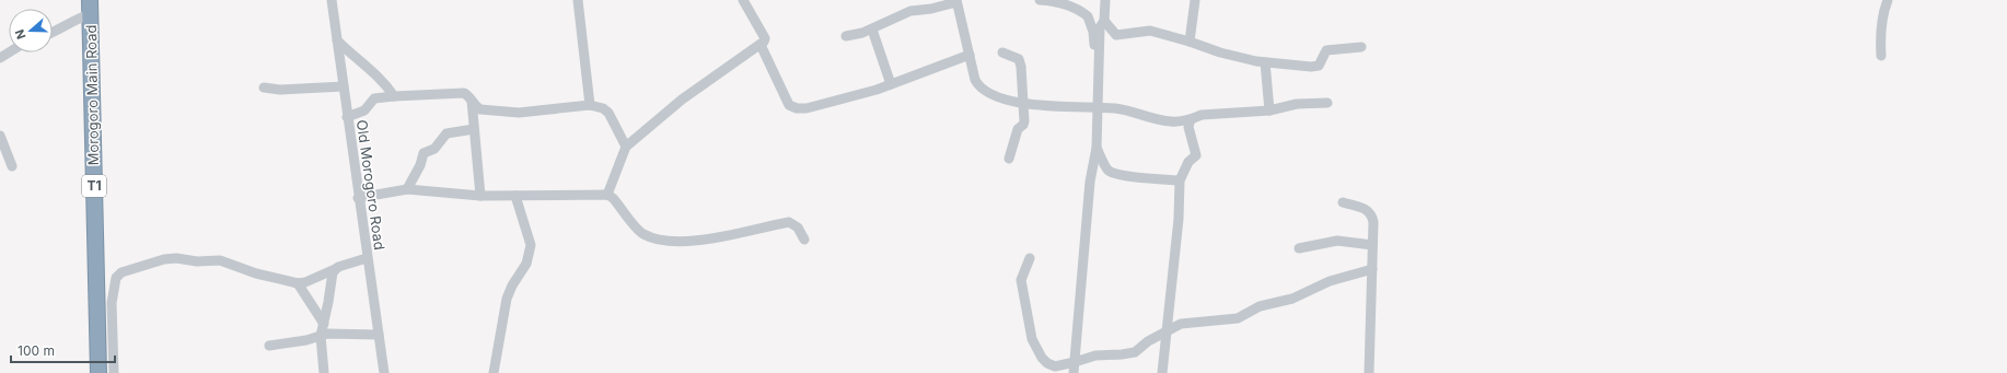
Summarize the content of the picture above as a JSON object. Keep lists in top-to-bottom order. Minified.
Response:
{"streets":{"highway":["Morogoro Main Road","T1"],"street":["Old Morogoro Road"]},"scale_bar":"100 m","north":"left"}
